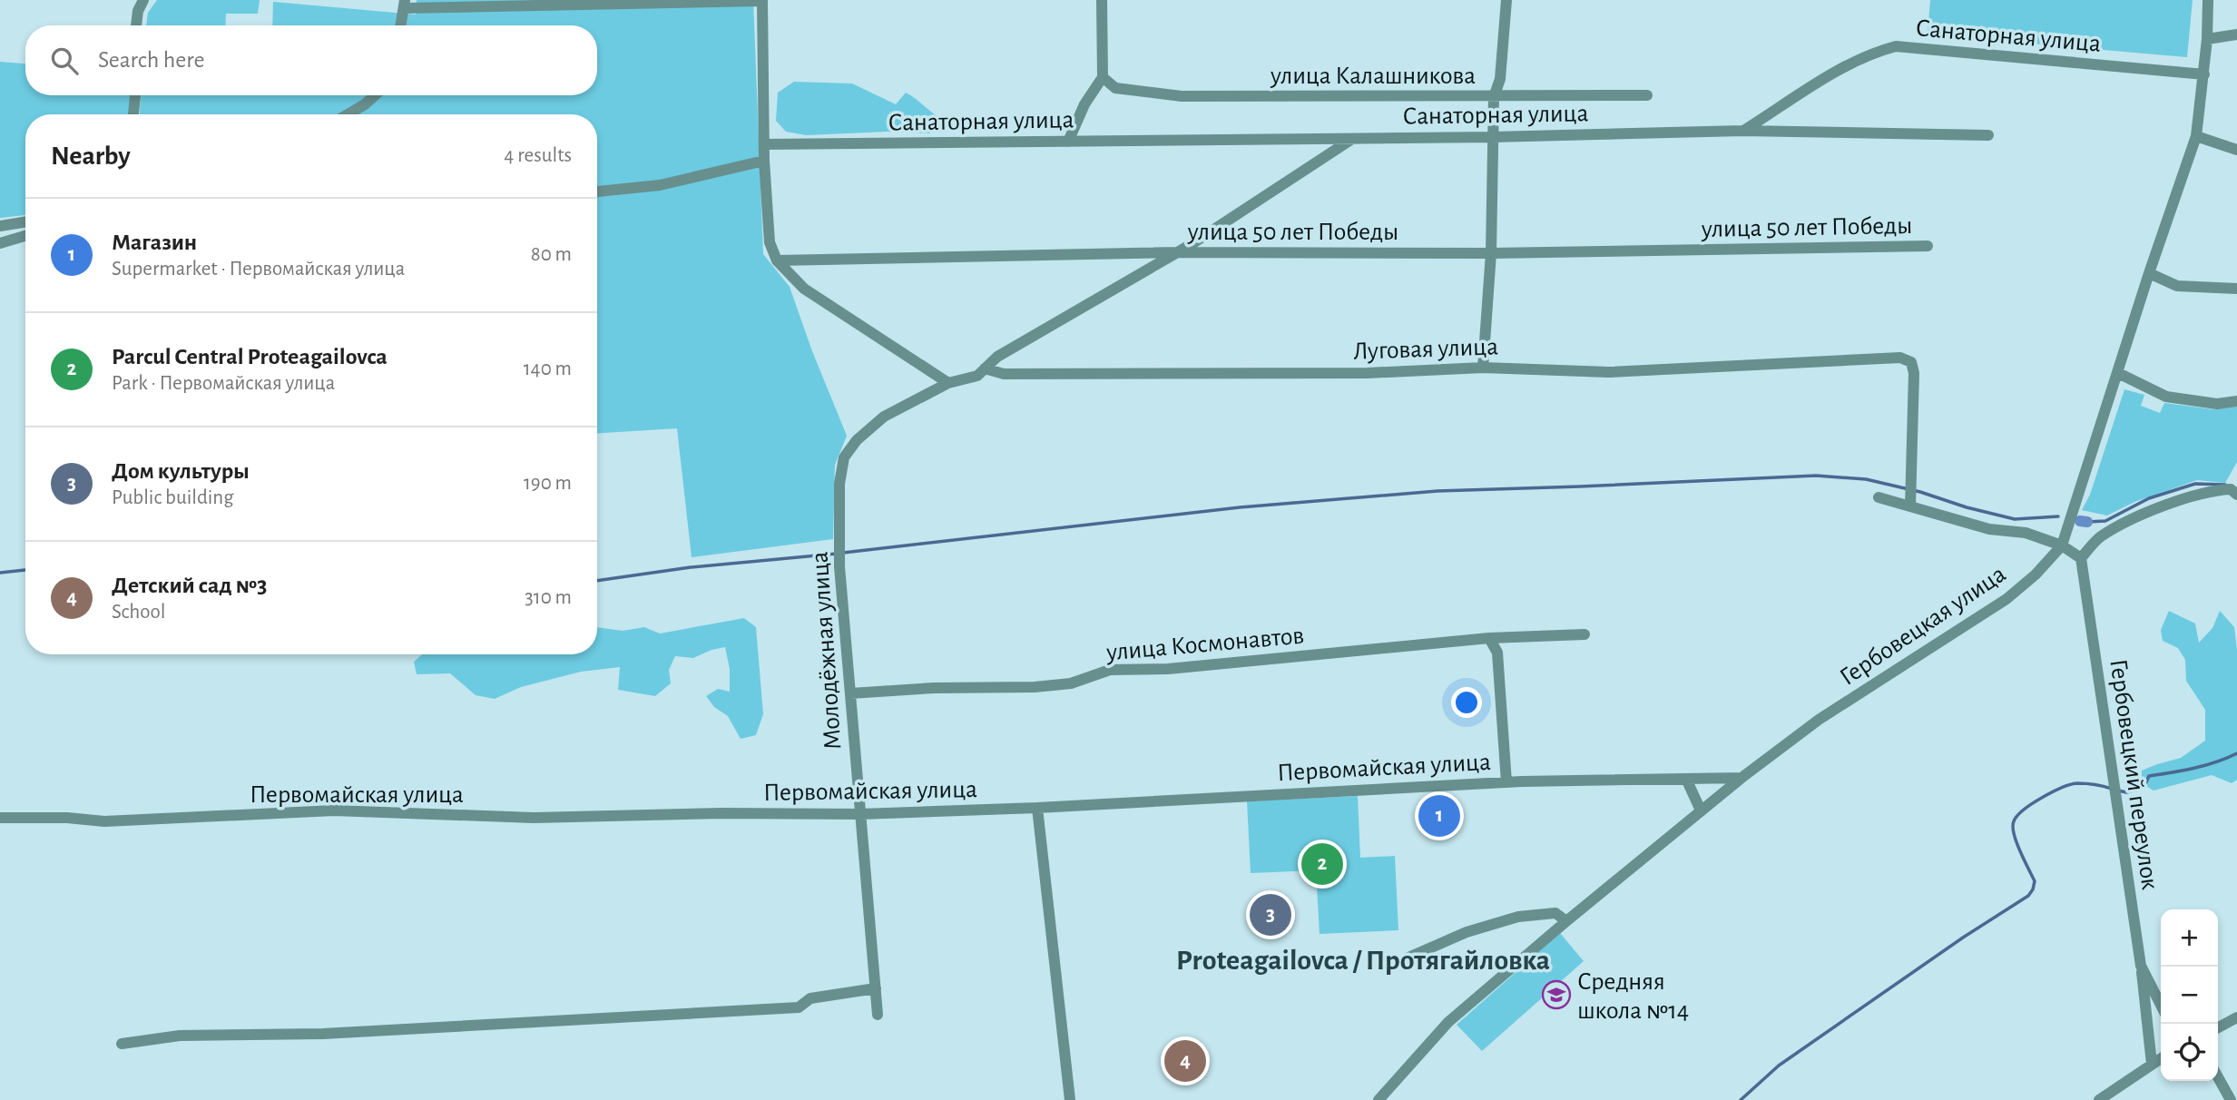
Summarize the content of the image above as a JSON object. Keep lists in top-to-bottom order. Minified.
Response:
{"streets":{"street":["Санаторная улица","улица Калашникова","улица 50 лет Победы","Луговая улица","Гербовецкая улица","улица Космонавтов","Молодёжная улица","Первомайская улица","Гербовецкий переулок"]},"crossings":[["Санаторная улица","Гербовецкая улица"],["Санаторная улица","Молодёжная улица"],["улица 50 лет Победы","Молодёжная улица"],["Луговая улица","Молодёжная улица"],["Гербовецкая улица","Первомайская улица"],["улица Космонавтов","Молодёжная улица"],["Молодёжная улица","Первомайская улица"]],"districts":["Proteagailovca / Протягайловка"],"places":{"school or university":["Средняя школа №14"]},"page":{"search":"Search here","heading":["Nearby","4 results"],"list":[{"mark":"1","name":"Магазин","note":"Supermarket · Первомайская улица","value":"80 m"},{"mark":"2","name":"Parcul Central Proteagailovca","note":"Park · Первомайская улица","value":"140 m"},{"mark":"3","name":"Дом культуры","note":"Public building","value":"190 m"},{"mark":"4","name":"Детский сад №3","note":"School","value":"310 m"}],"pins":["1","2","3","4"],"map_buttons":["+","−"]}}
